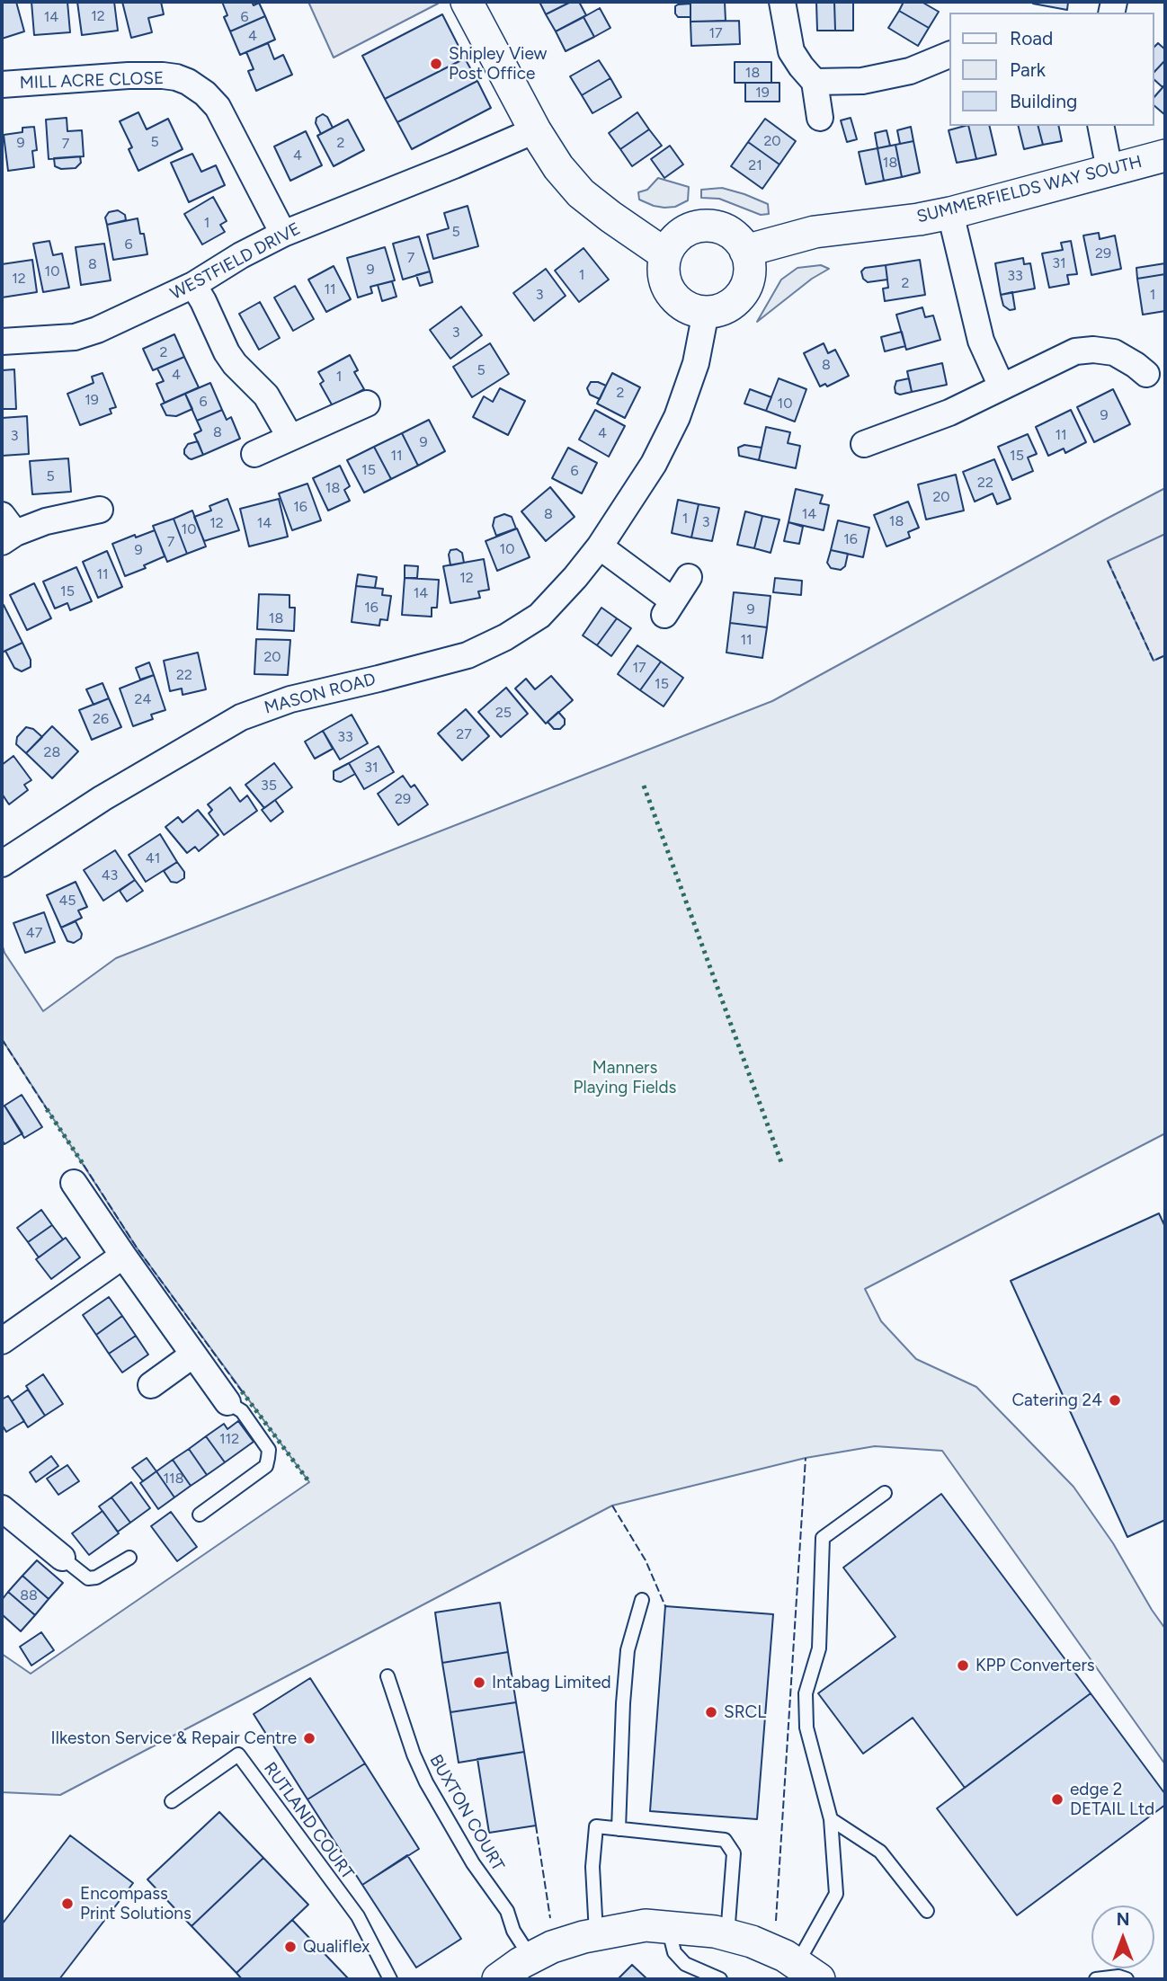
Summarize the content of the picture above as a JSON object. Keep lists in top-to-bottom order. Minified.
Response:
{"streets":{"street":["MILL ACRE CLOSE","SUMMERFIELDS WAY SOUTH","WESTFIELD DRIVE","MASON ROAD"],"lane":["BUXTON COURT","RUTLAND COURT"]},"crossings":[["MILL ACRE CLOSE","WESTFIELD DRIVE"],["SUMMERFIELDS WAY SOUTH","MASON ROAD"]],"parks":["Manners Playing Fields"],"places":["Shipley View Post Office","Catering 24","KPP Converters","Intabag Limited","SRCL","Ilkeston Service & Repair Centre","edge 2 DETAIL Ltd","Encompass Print Solutions","Qualiflex"],"house_numbers":["12","14","6","17","4","18","19","20","5","9","2","7","4","18","21","1","5","6","29","7","31","8","9","10","1","33","12","2","11","3","1","3","2","8","5","4","1","2","19","6","10","9","8","4","11","3","9","11","15","15","6","5","22","18","20","16","8","14","1","18","3","12","14","10","16","7","10","9","11","12","15","14","16","9","18","11","20","17","22","15","24","25","26","27","33","28","31","35","29","41","43","45","47","112","118","88"],"legend":["Road","Park","Building"],"north":"top"}
